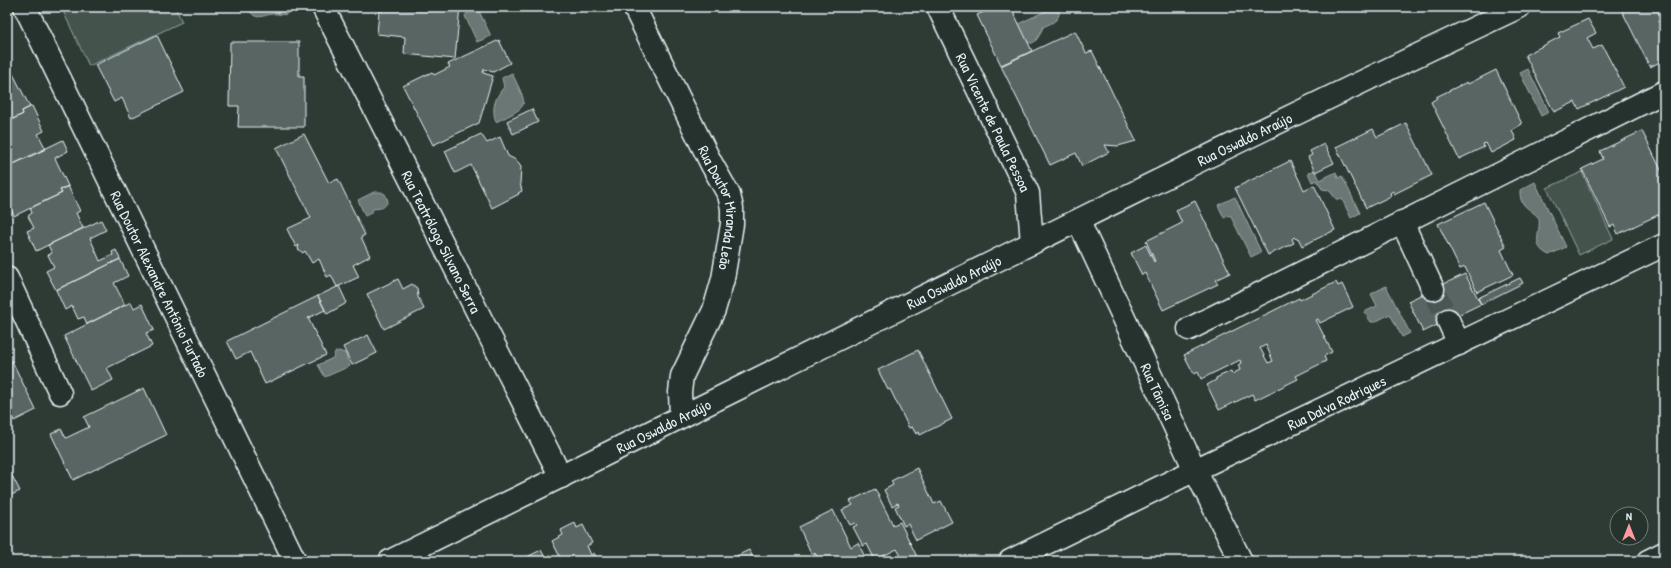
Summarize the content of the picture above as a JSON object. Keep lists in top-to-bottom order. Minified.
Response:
{"streets":{"street":["Rua Vicente de Paula Pessoa","Rua Oswaldo Araújo","Rua Doutor Miranda Leão","Rua Teatrólogo Silvano Serra","Rua Doutor Alexandre Antônio Furtado","Rua Tâmisa","Rua Dalva Rodrigues"]},"crossings":[["Rua Vicente de Paula Pessoa","Rua Oswaldo Araújo"],["Rua Oswaldo Araújo","Rua Doutor Miranda Leão"],["Rua Oswaldo Araújo","Rua Teatrólogo Silvano Serra"],["Rua Oswaldo Araújo","Rua Tâmisa"],["Rua Tâmisa","Rua Dalva Rodrigues"]],"north":"top"}
